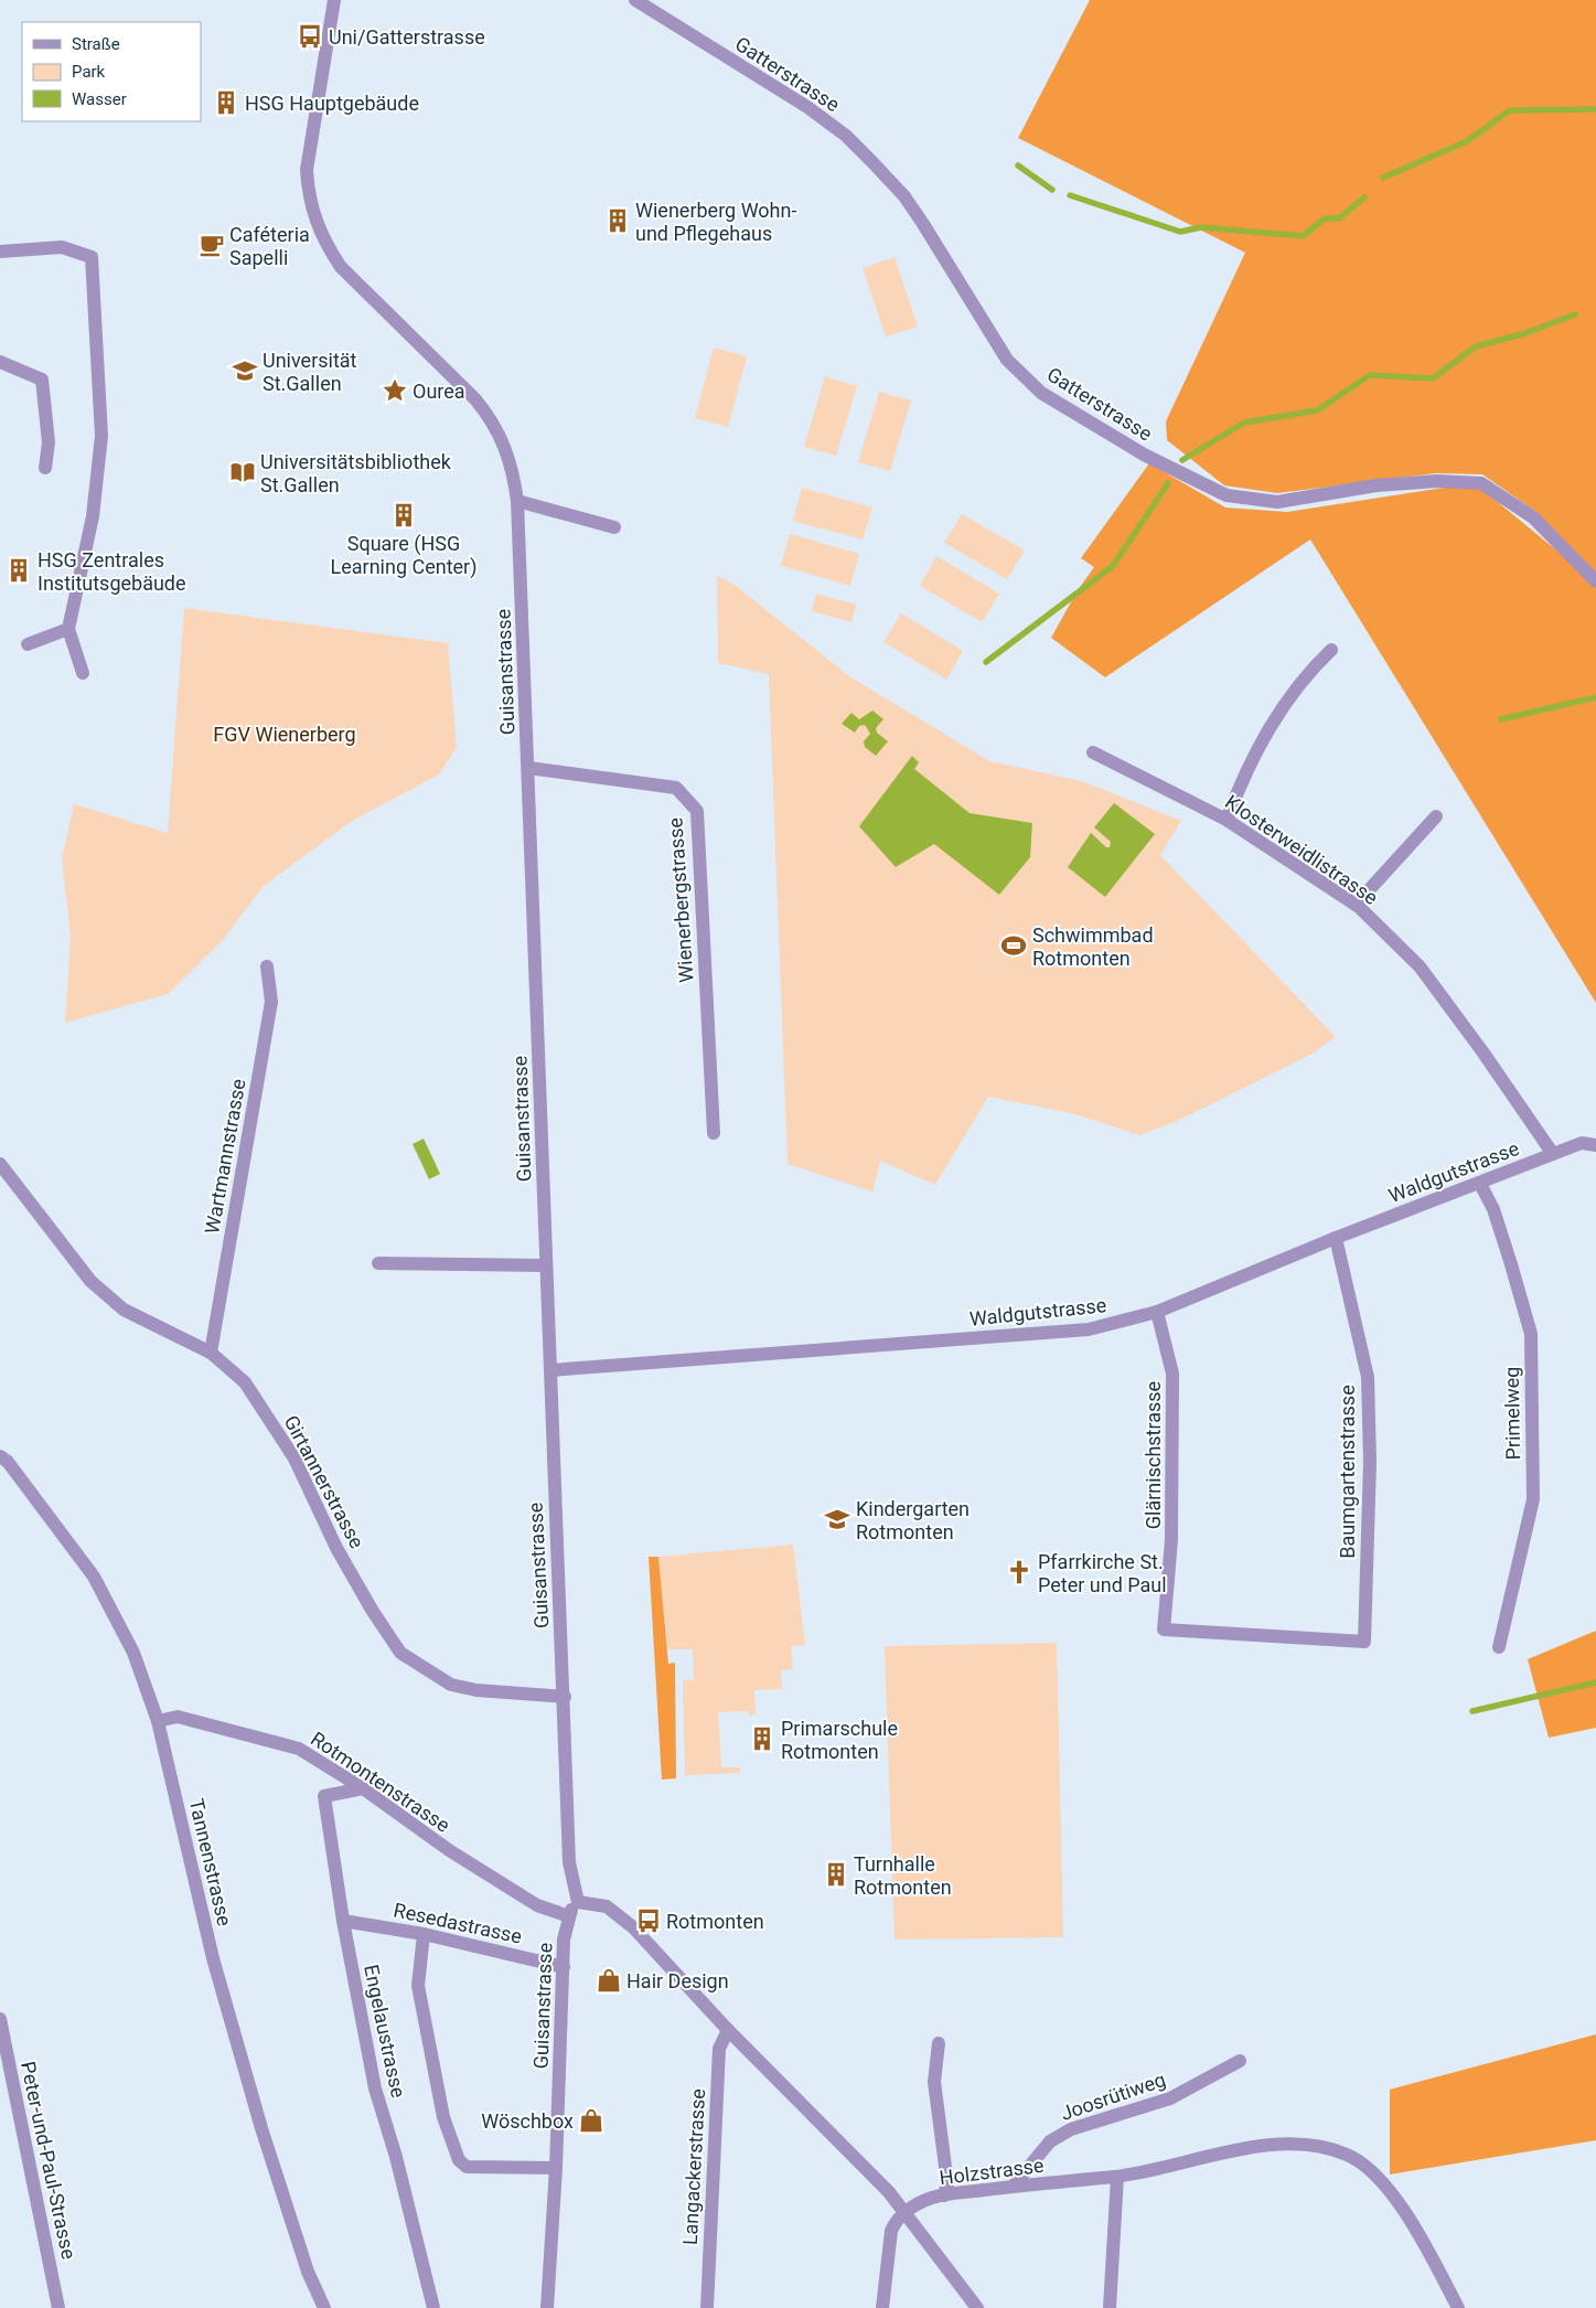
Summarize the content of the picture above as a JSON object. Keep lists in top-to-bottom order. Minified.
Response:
{"streets":{"street":["Gatterstrasse","Guisanstrasse","Klosterweidlistrasse","Wienerbergstrasse","Wartmannstrasse","Waldgutstrasse","Primelweg","Glärnischstrasse","Baumgartenstrasse","Girtannerstrasse","Rotmontenstrasse","Tannenstrasse","Resedastrasse","Engelaustrasse","Joosrütiweg","Peter-und-Paul-Strasse","Langackerstrasse","Holzstrasse"]},"crossings":[["Guisanstrasse","Wienerbergstrasse"],["Guisanstrasse","Waldgutstrasse"],["Guisanstrasse","Girtannerstrasse"],["Guisanstrasse","Rotmontenstrasse"],["Guisanstrasse","Resedastrasse"],["Klosterweidlistrasse","Waldgutstrasse"],["Wartmannstrasse","Girtannerstrasse"],["Waldgutstrasse","Primelweg"],["Waldgutstrasse","Glärnischstrasse"],["Waldgutstrasse","Baumgartenstrasse"],["Glärnischstrasse","Baumgartenstrasse"],["Rotmontenstrasse","Tannenstrasse"],["Rotmontenstrasse","Engelaustrasse"],["Resedastrasse","Engelaustrasse"],["Joosrütiweg","Holzstrasse"]],"parks":["FGV Wienerberg"],"places":{"bus stop":["Uni/Gatterstrasse","Rotmonten"],"building":["HSG Hauptgebäude","Wienerberg Wohn- und Pflegehaus","Square (HSG Learning Center)","HSG Zentrales Institutsgebäude","Primarschule Rotmonten","Turnhalle Rotmonten"],"cafe":["Caféteria Sapelli"],"school or university":["Universität St.Gallen","Kindergarten Rotmonten"],"place":["Ourea"],"library":["Universitätsbibliothek St.Gallen"],"sports":["Schwimmbad Rotmonten"],"church":["Pfarrkirche St. Peter und Paul"],"shop":["Hair Design","Wöschbox"]},"legend":["Straße","Park","Wasser"]}
